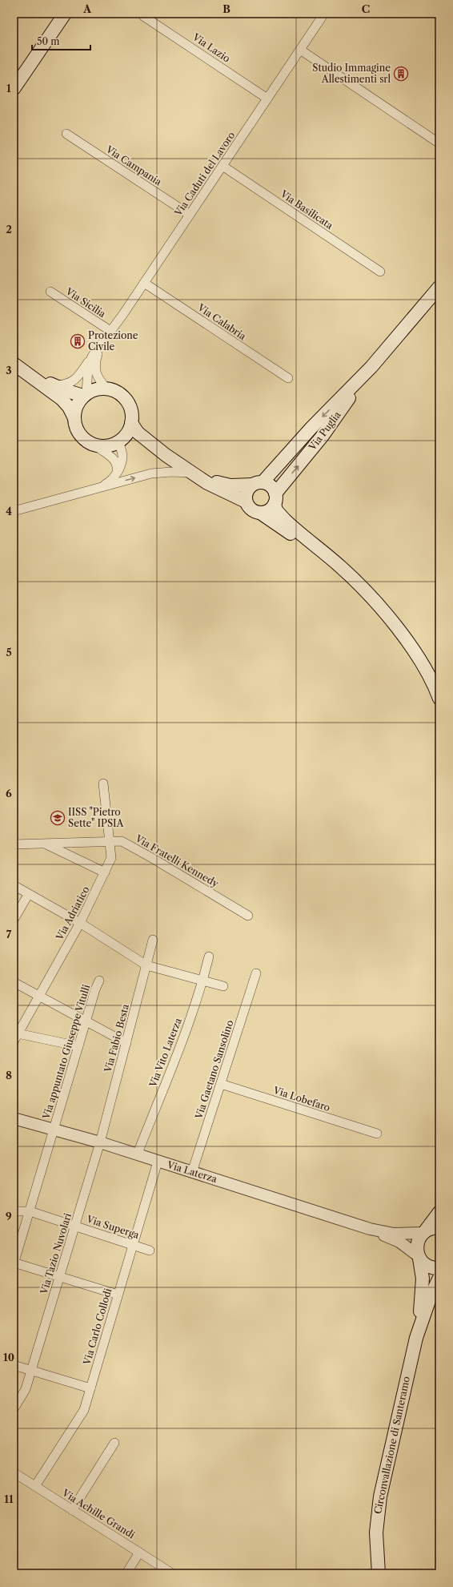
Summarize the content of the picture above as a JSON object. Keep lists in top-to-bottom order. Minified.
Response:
{"streets":{"main road":["Via Puglia","Circonvallazione di Santeramo"],"street":["Via Lazio","Via Campania","Via Caduti del Lavoro","Via Basilicata","Via Sicilia","Via Calabria","Via Fratelli Kennedy","Via Adriatico","Via Fabio Besta","Via appuntato Giuseppe Vitulli","Via Vito Laterza","Via Gaetano Sansolino","Via Lobefaro","Via Laterza","Via Superga","Via Tazio Nuvolari","Via Carlo Collodi","Via Achille Grandi"]},"crossings":[["Via Lazio","Via Caduti del Lavoro"],["Via Campania","Via Caduti del Lavoro"],["Via Caduti del Lavoro","Via Basilicata"],["Via Caduti del Lavoro","Via Sicilia"],["Via Caduti del Lavoro","Via Calabria"],["Via Fratelli Kennedy","Via Adriatico"],["Via Fabio Besta","Via Laterza"],["Via Fabio Besta","Via Tazio Nuvolari"],["Via appuntato Giuseppe Vitulli","Via Laterza"],["Via appuntato Giuseppe Vitulli","Via Superga"],["Via Vito Laterza","Via Laterza"],["Via Gaetano Sansolino","Via Lobefaro"],["Via Gaetano Sansolino","Via Laterza"],["Via Laterza","Via Tazio Nuvolari"],["Via Laterza","Via Carlo Collodi"],["Via Superga","Via Tazio Nuvolari"],["Via Superga","Via Carlo Collodi"],["Via Carlo Collodi","Via Achille Grandi"]],"places":{"building":["Studio Immagine Allestimenti srl","Protezione Civile"],"school or university":["IISS \"Pietro Sette\" IPSIA"]},"scale_bar":"50 m","grid":{"columns":["A","B","C"],"rows":["1","2","3","4","5","6","7","8","9","10","11"]}}
